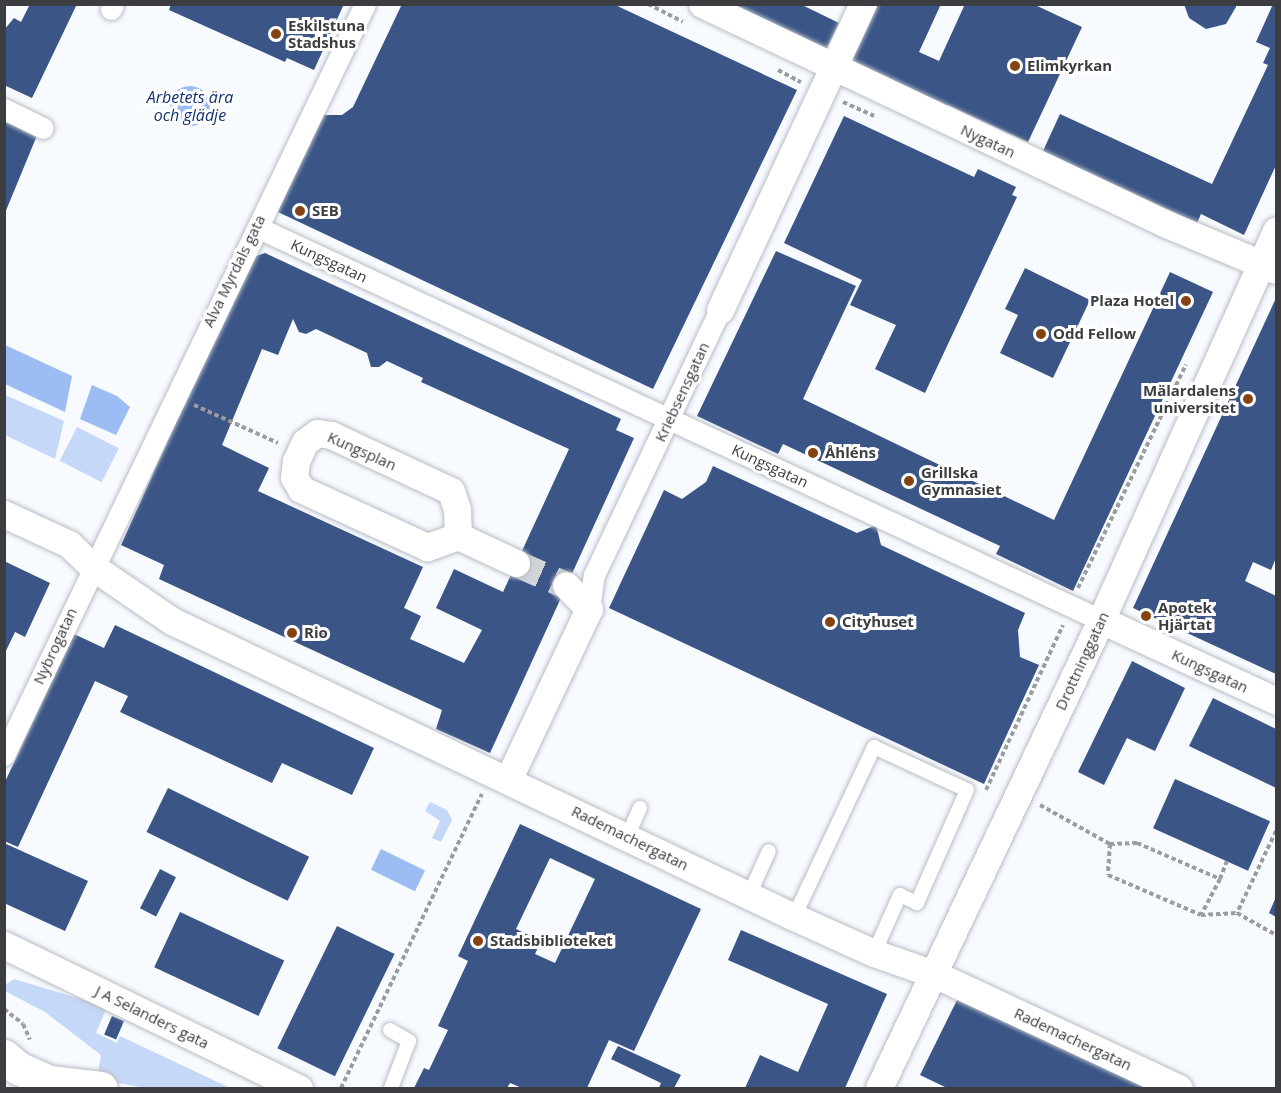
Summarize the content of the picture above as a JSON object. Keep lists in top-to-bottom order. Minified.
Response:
{"streets":{"street":["Nygatan","Kungsgatan","Alva Myrdals gata","Kriebsensgatan","Kungsplan","Nybrogatan","Drottninggatan","Rademachergatan","J A Selanders gata"]},"crossings":[["Nygatan","Kriebsensgatan"],["Nygatan","Drottninggatan"],["Kungsgatan","Kriebsensgatan"],["Kungsgatan","Drottninggatan"],["Alva Myrdals gata","Nybrogatan"],["Kriebsensgatan","Rademachergatan"],["Nybrogatan","Rademachergatan"],["Drottninggatan","Rademachergatan"]],"water":["Arbetets ära och glädje"],"places":["Eskilstuna Stadshus","Elimkyrkan","SEB","Plaza Hotel","Odd Fellow","Mälardalens universitet","Åhléns","Grillska Gymnasiet","Apotek Hjärtat","Cityhuset","Rio","Stadsbiblioteket"]}
